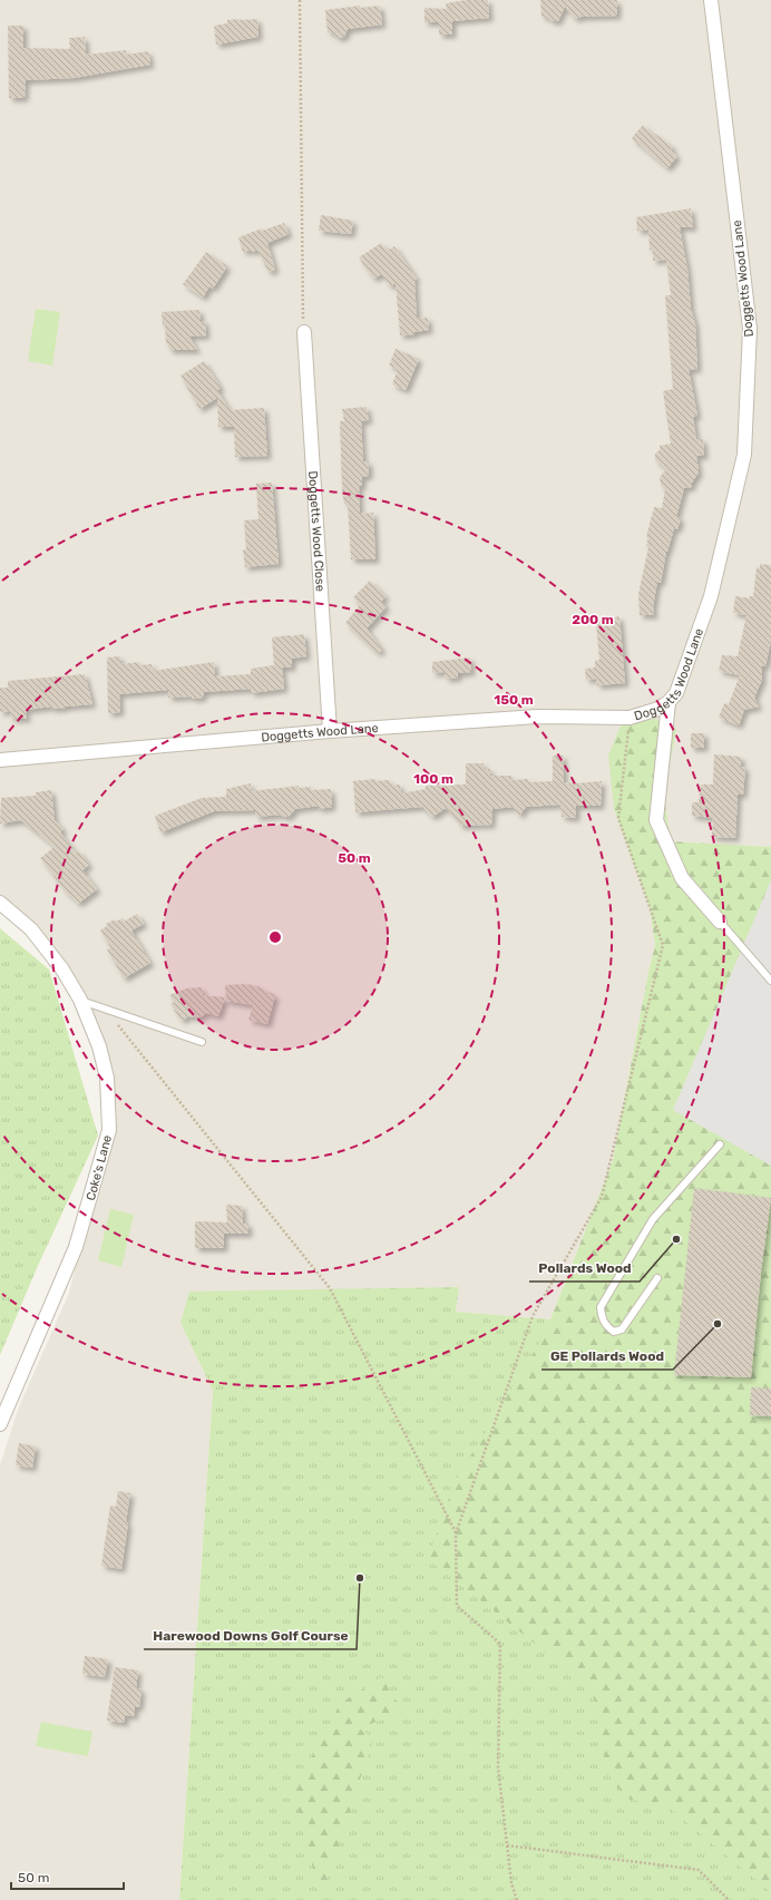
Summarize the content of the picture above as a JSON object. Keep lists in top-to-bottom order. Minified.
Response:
{"streets":{"street":["Doggetts Wood Lane","Doggetts Wood Close","Coke's Lane"]},"crossings":[["Doggetts Wood Lane","Doggetts Wood Close"]],"places":["Pollards Wood","GE Pollards Wood","Harewood Downs Golf Course"],"scale_bar":"50 m","rings":["200 m","150 m","100 m","50 m"]}
